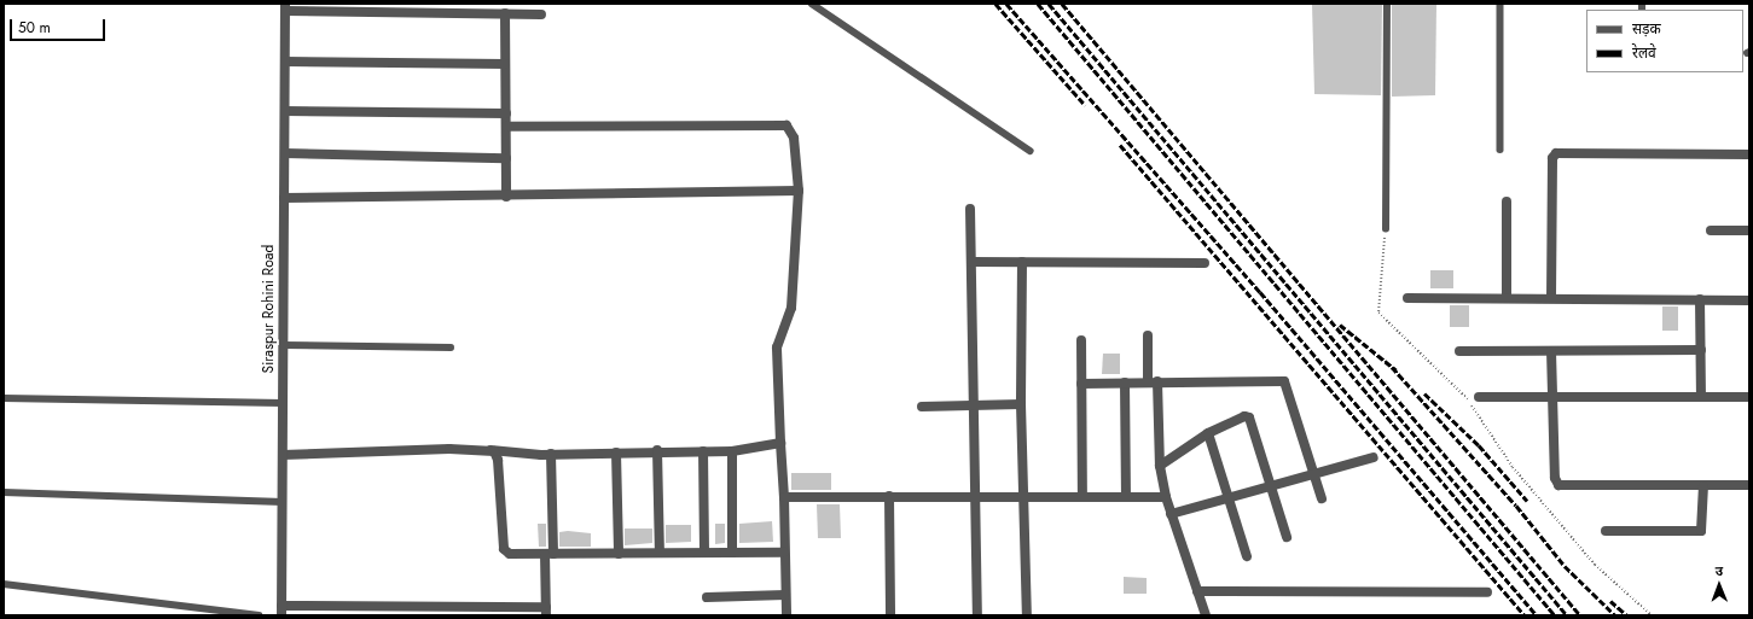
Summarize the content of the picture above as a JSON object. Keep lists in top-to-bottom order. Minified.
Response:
{"streets":{"street":["Siraspur Rohini Road"]},"legend":["सड़क","रेलवे"],"scale_bar":"50 m","north":"top"}
